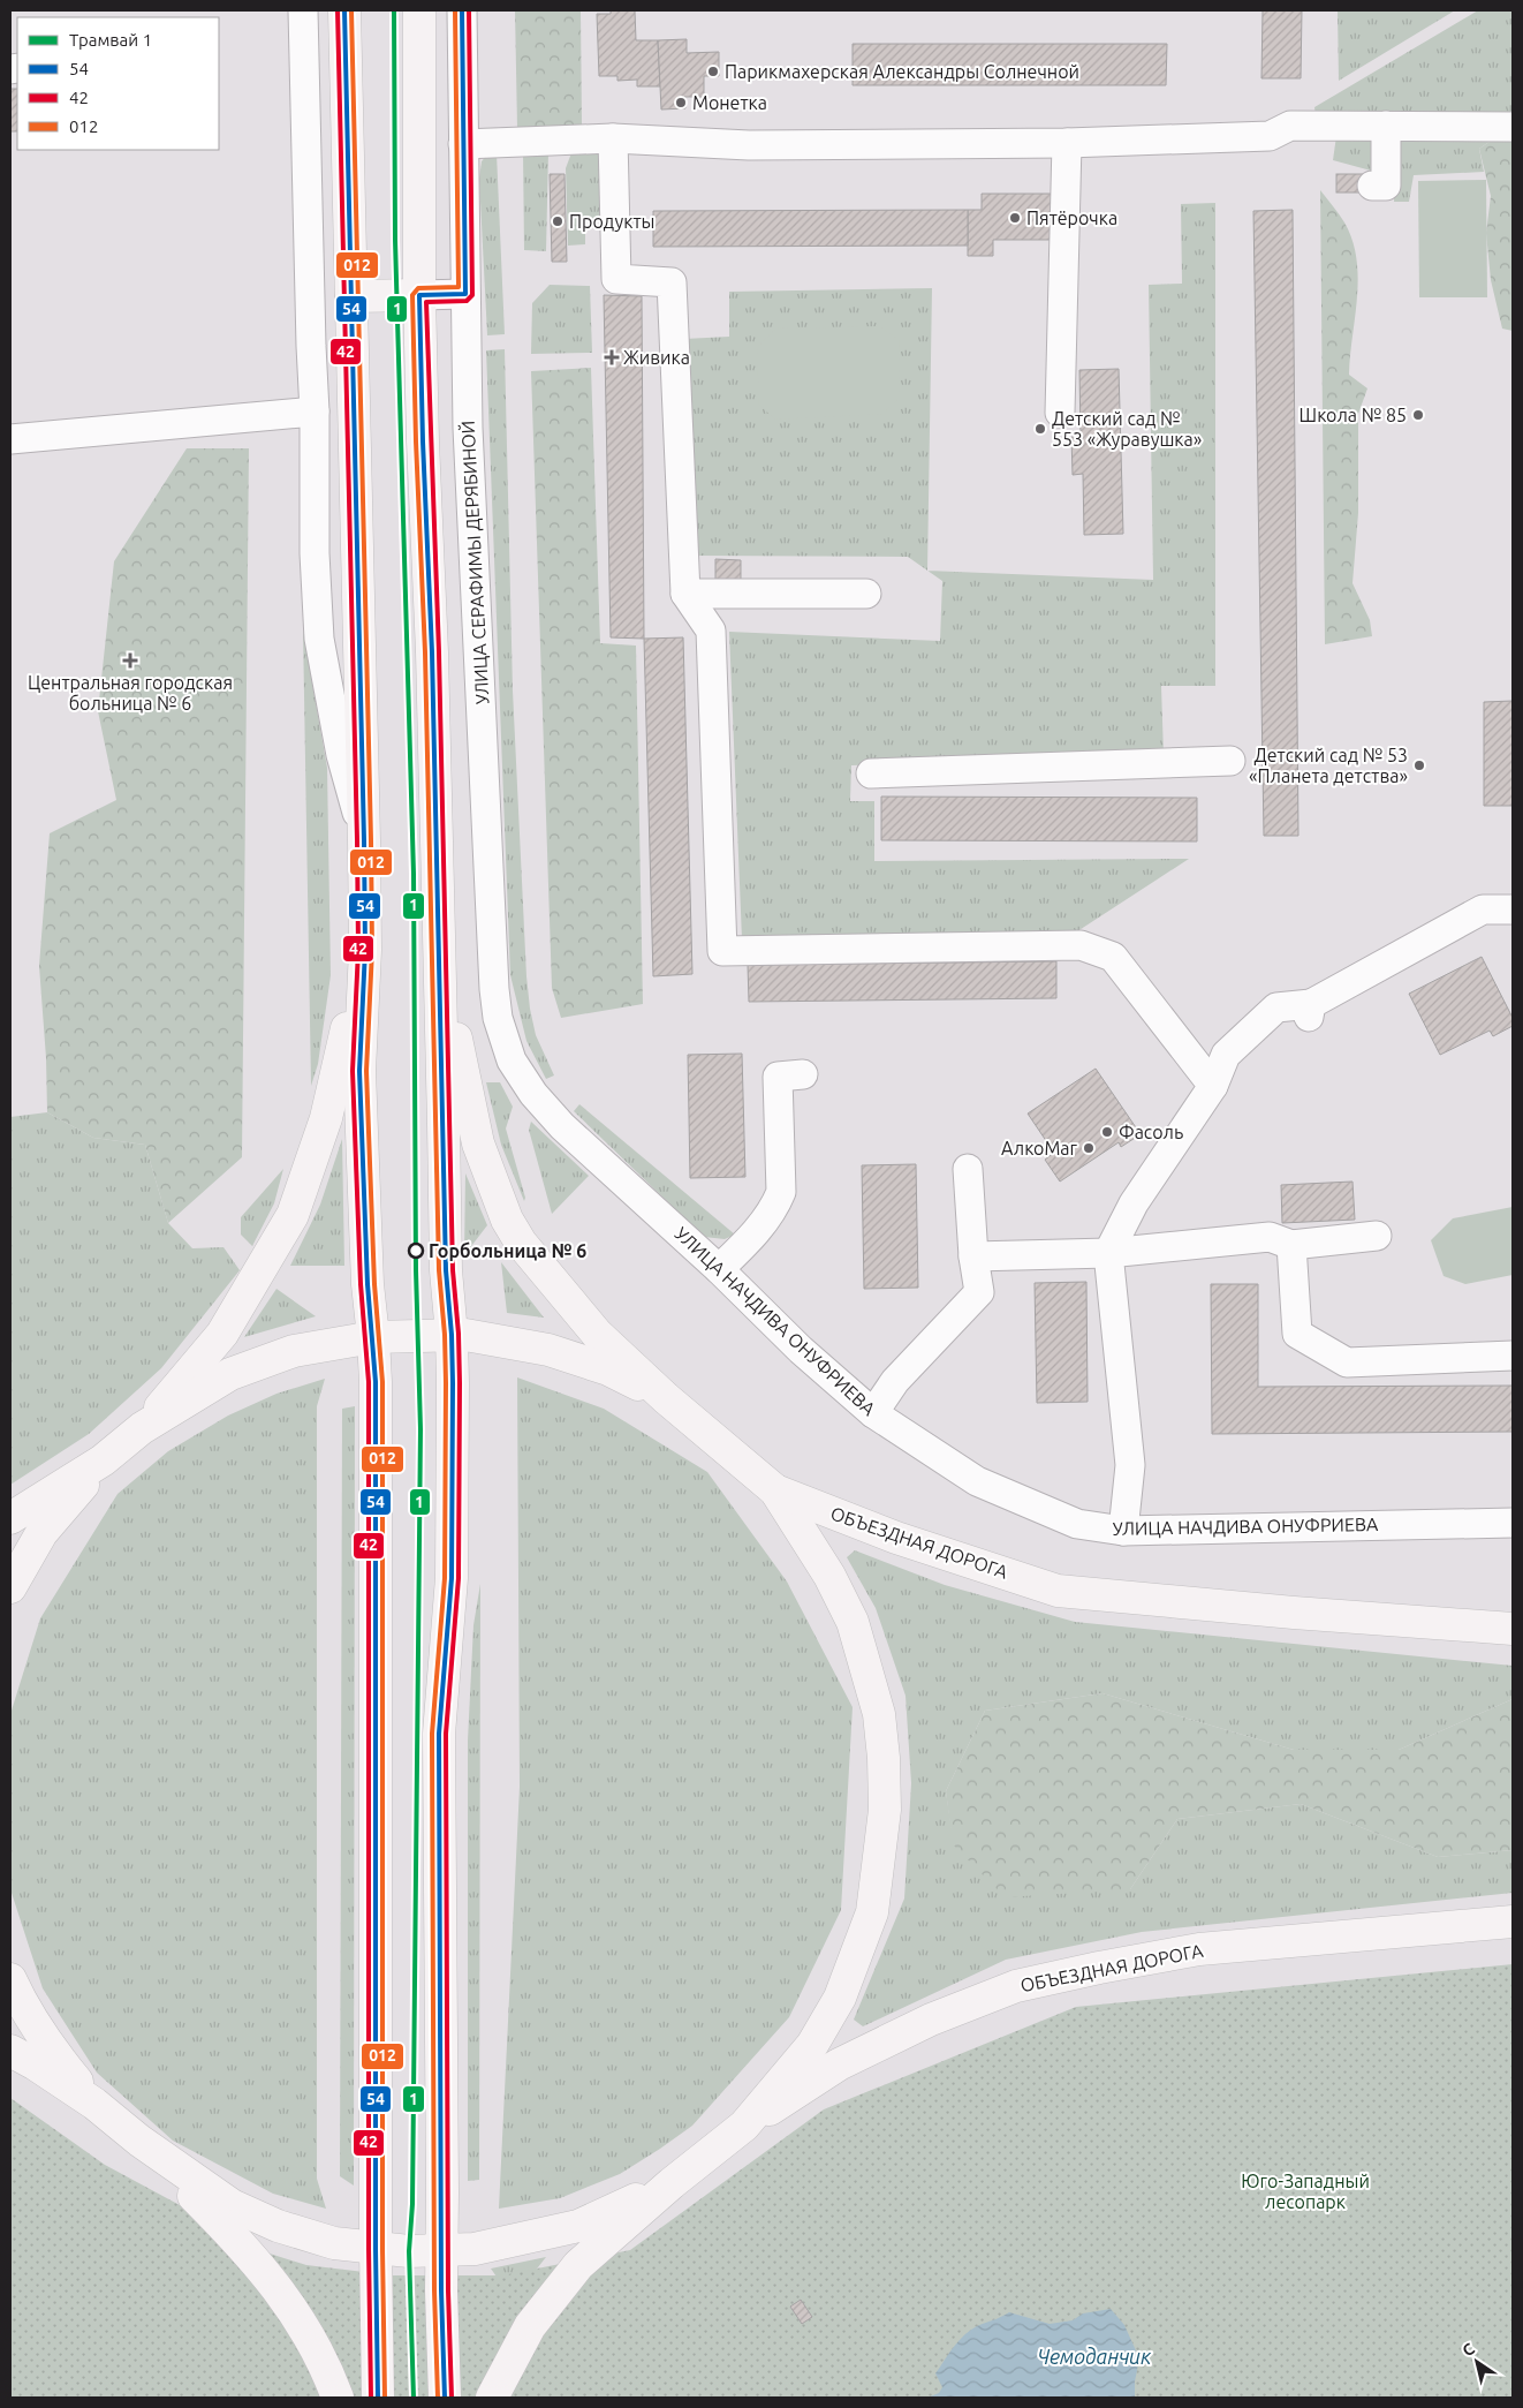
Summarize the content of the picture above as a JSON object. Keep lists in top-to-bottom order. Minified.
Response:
{"streets":{"main road":["ОБЪЕЗДНАЯ ДОРОГА"],"street":["УЛИЦА СЕРАФИМЫ ДЕРЯБИНОЙ","УЛИЦА НАЧДИВА ОНУФРИЕВА"]},"crossings":[["УЛИЦА СЕРАФИМЫ ДЕРЯБИНОЙ","УЛИЦА НАЧДИВА ОНУФРИЕВА"]],"water":["Чемоданчик"],"parks":["Юго-Западный лесопарк"],"places":{"other":["Парикмахерская Александры Солнечной","Монетка","Пятёрочка","Продукты","Школа № 85","Детский сад № 553 «Журавушка»","Детский сад № 53 «Планета детства»","Фасоль","АлкоМаг","Горбольница № 6"],"health":["Живика","Центральная городская больница № 6"]},"lines":["tram line 1","transit line 54","transit line 42","transit line 012"],"legend":["Трамвай 1","54","42","012"],"north":"top left"}
